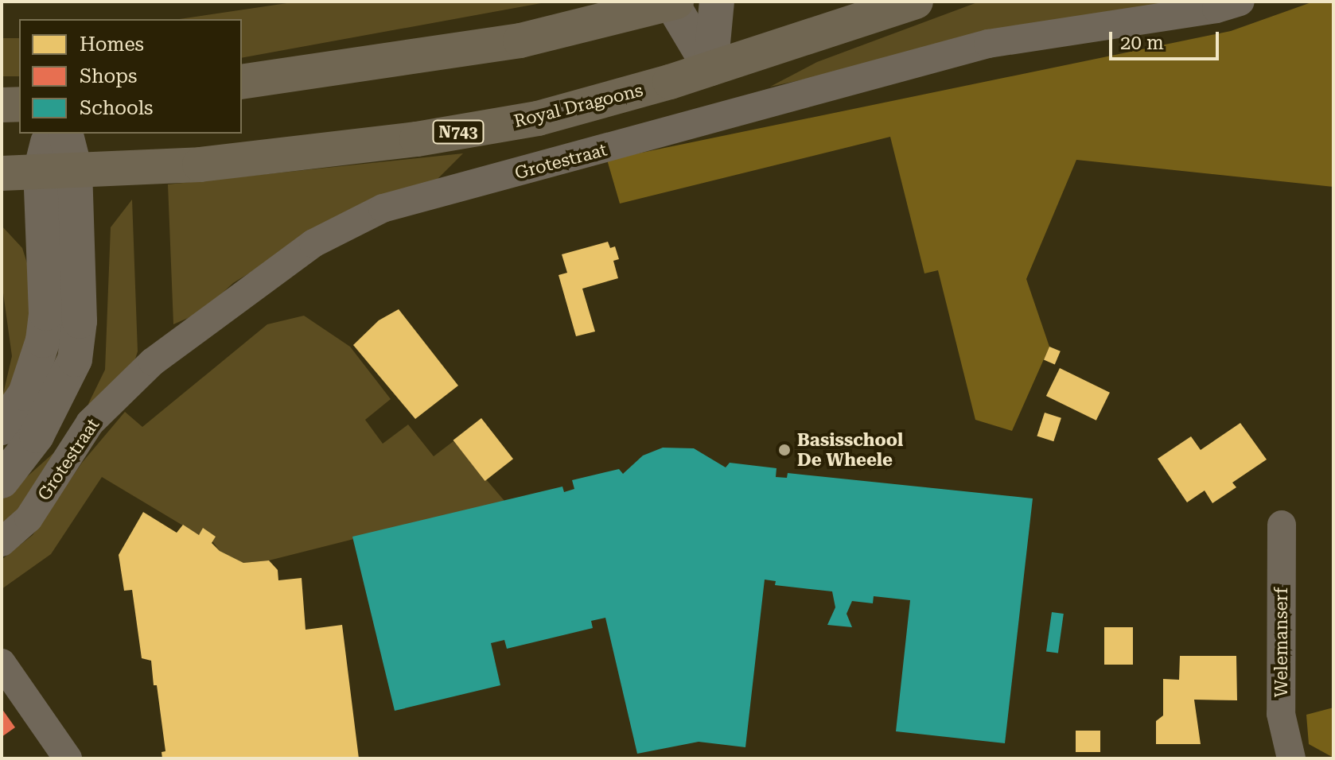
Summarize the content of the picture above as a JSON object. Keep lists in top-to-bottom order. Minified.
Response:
{"streets":{"main road":["Royal Dragoons","N743"],"street":["Grotestraat","Welemanserf"]},"places":["Basisschool De Wheele"],"legend":["Homes","Shops","Schools"],"scale_bar":"20 m"}
